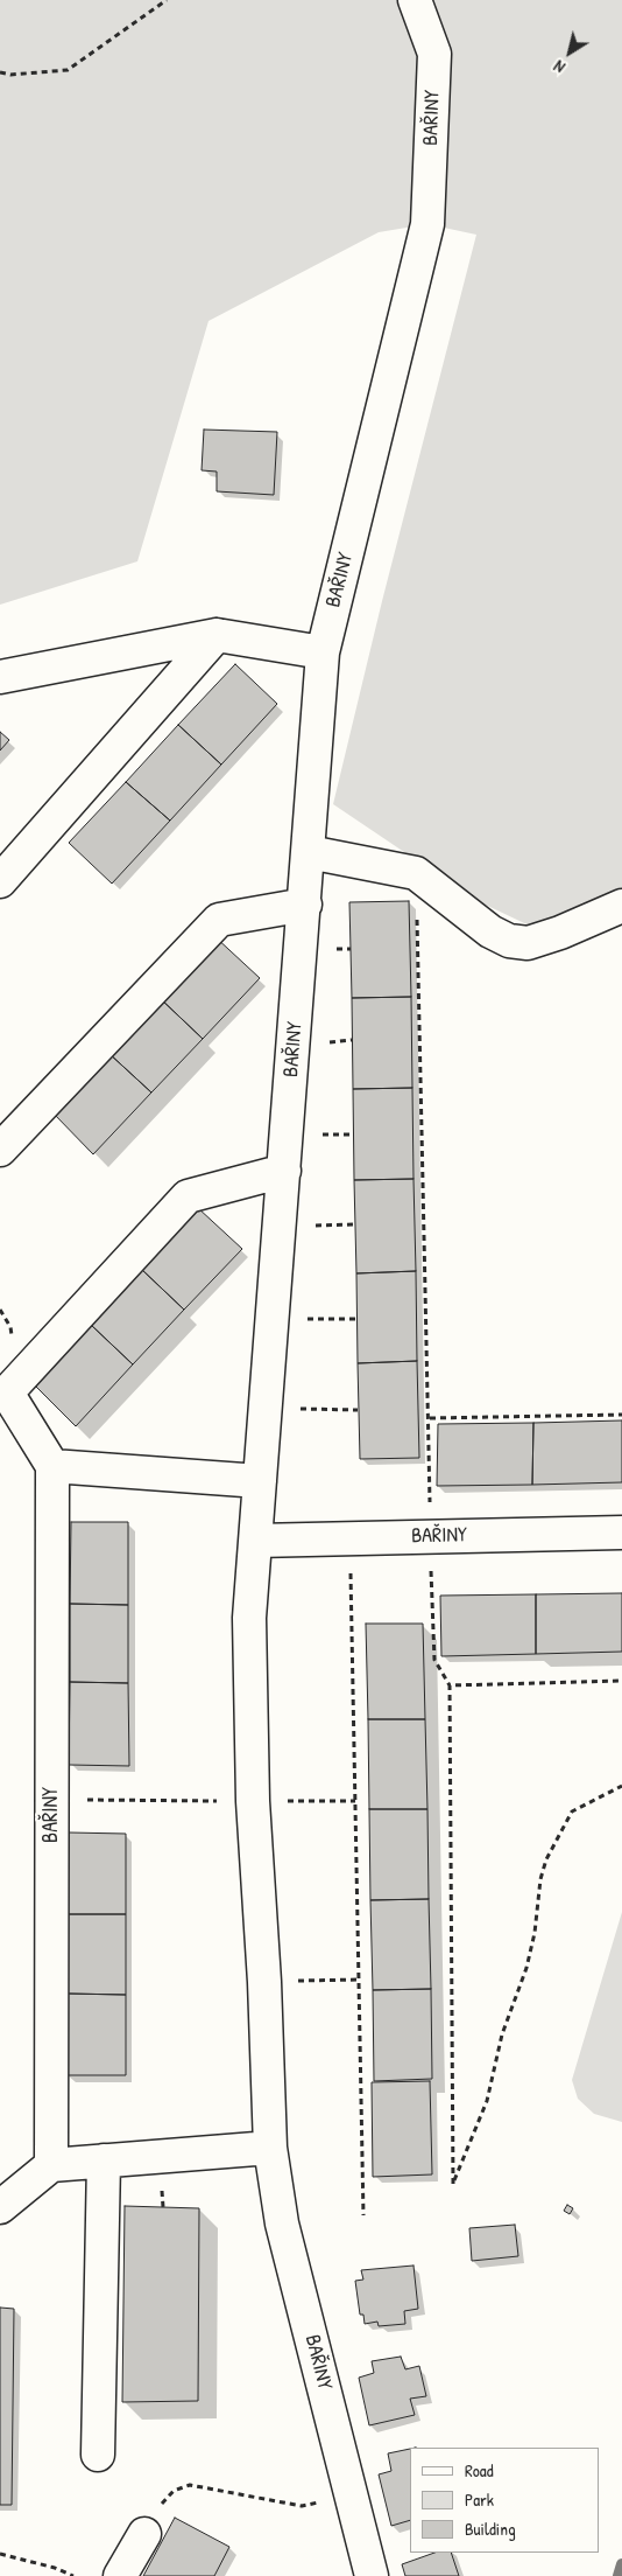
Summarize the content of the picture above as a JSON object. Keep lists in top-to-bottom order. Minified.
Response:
{"streets":{"street":["BAŘINY"]},"legend":["Road","Park","Building"],"north":"bottom left"}
